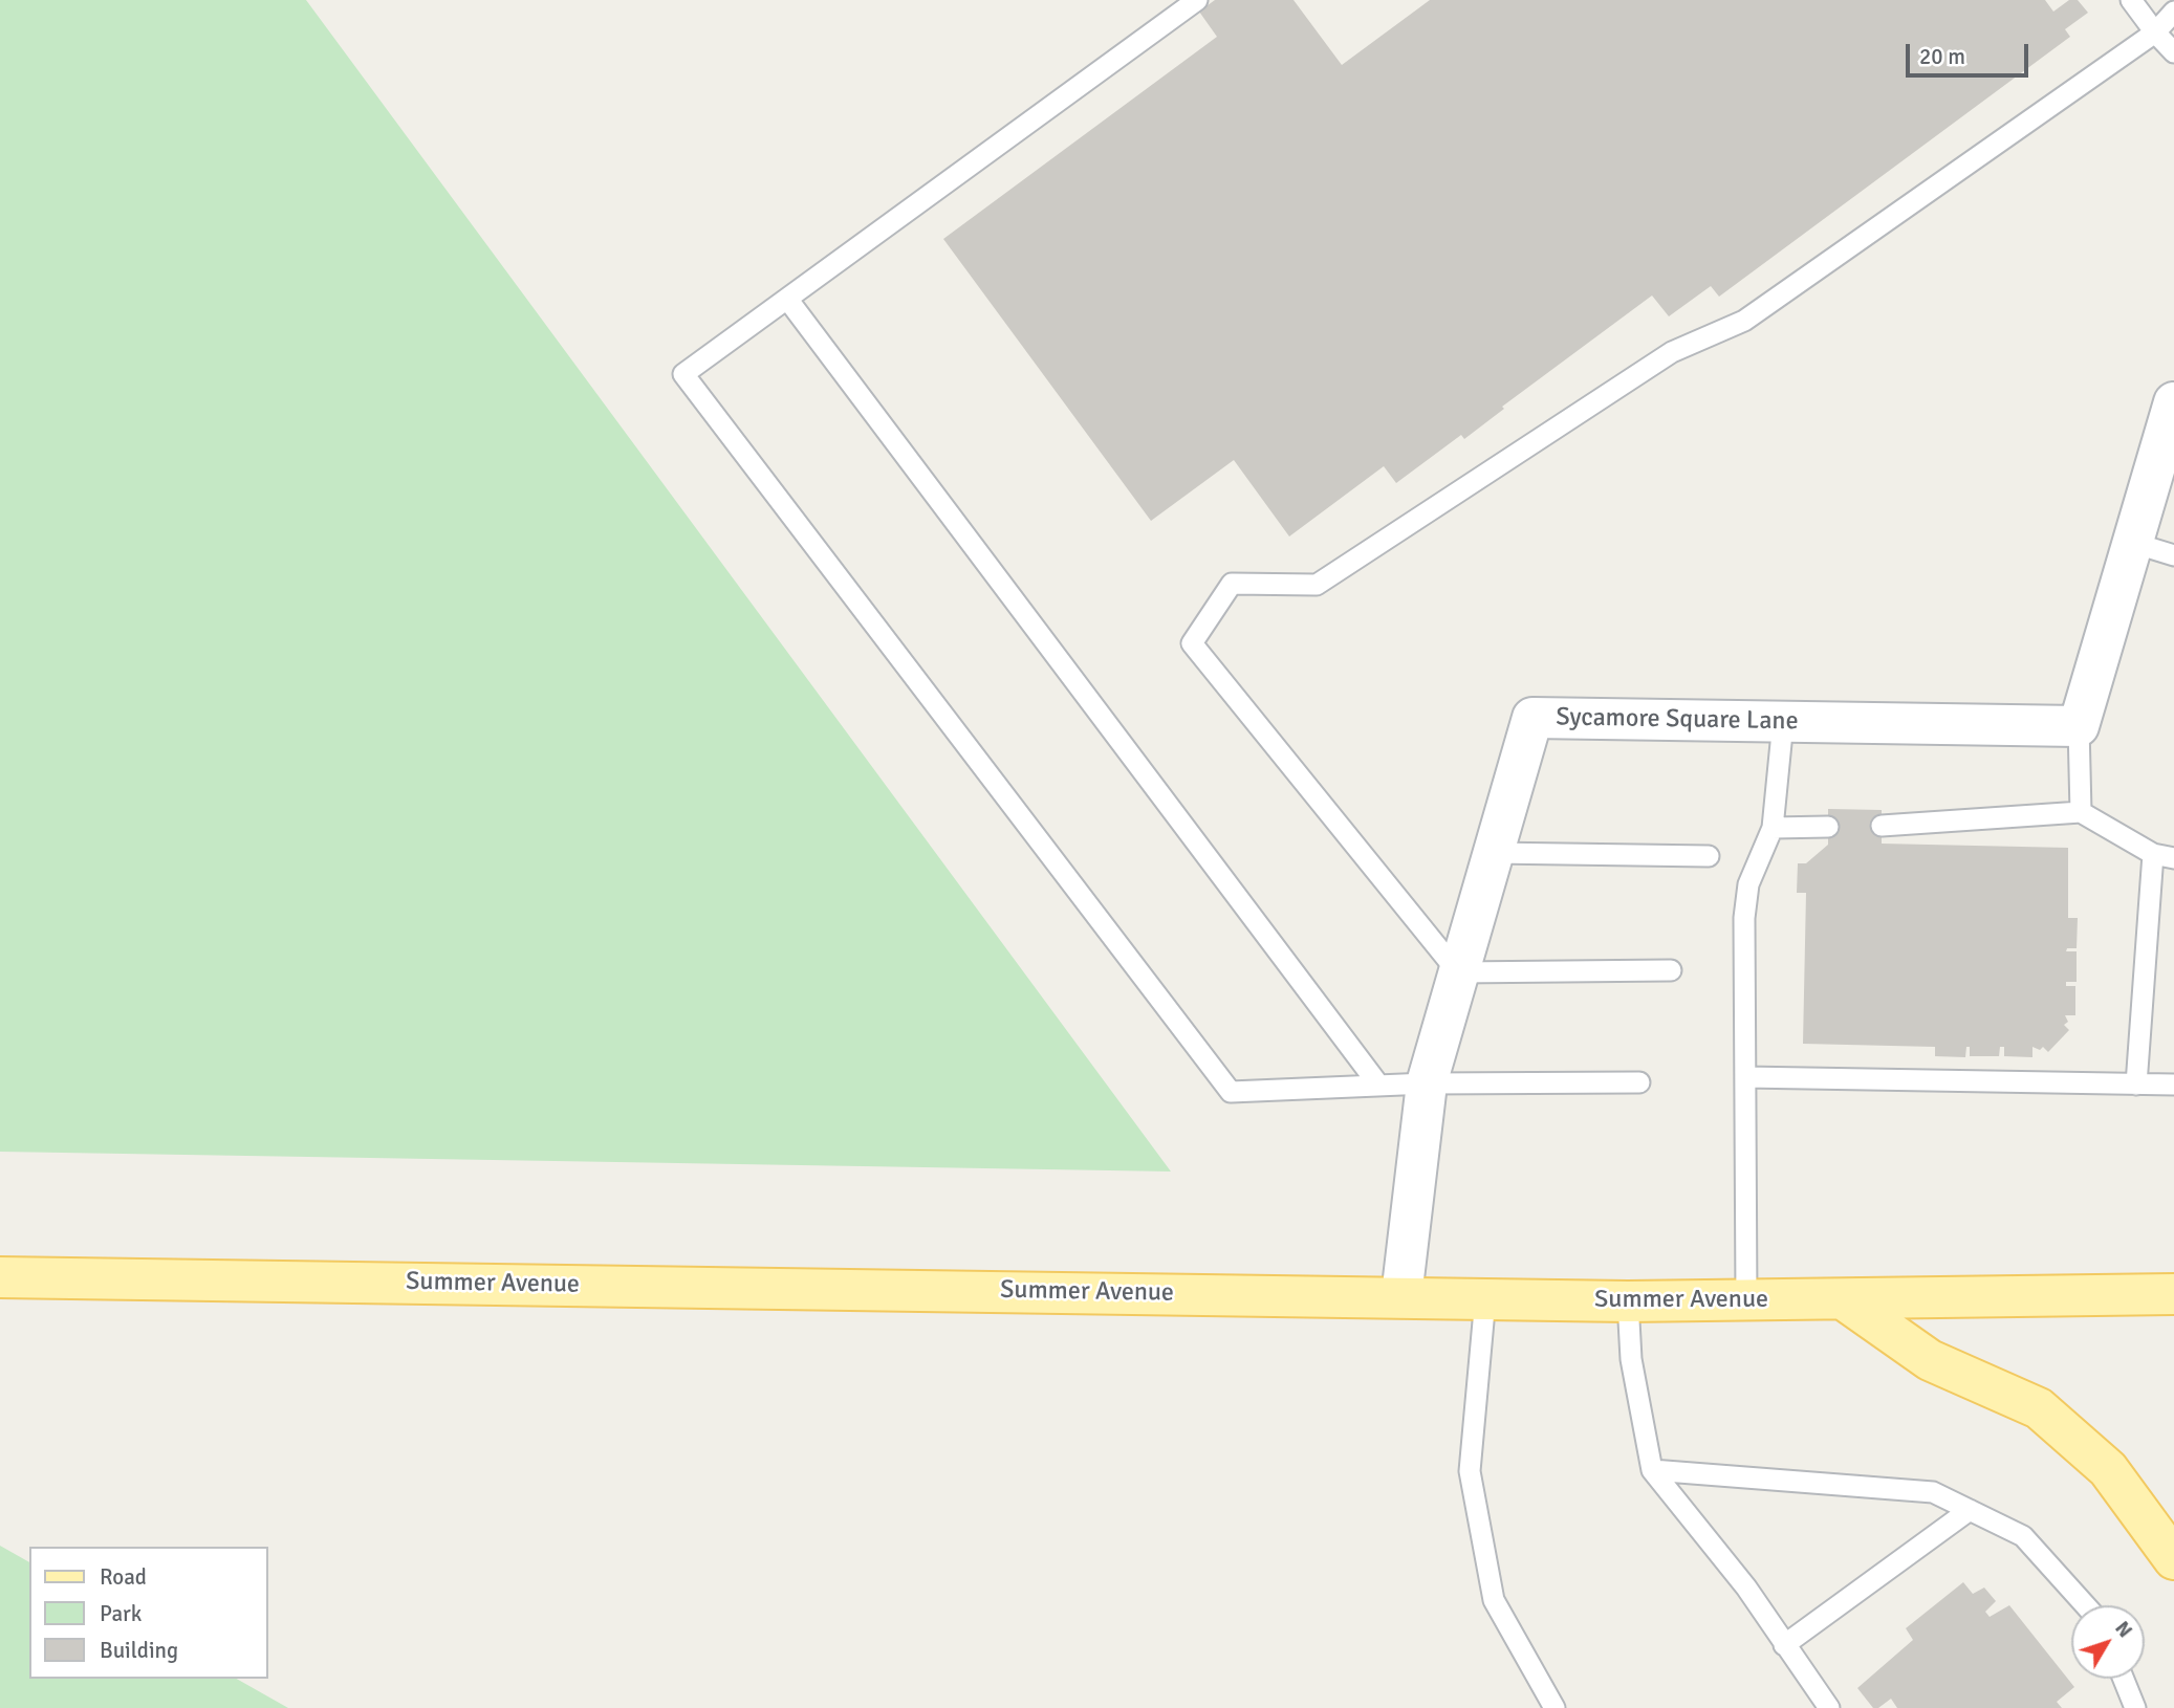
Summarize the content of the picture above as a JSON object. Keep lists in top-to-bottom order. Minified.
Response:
{"streets":{"main road":["Summer Avenue"],"street":["Sycamore Square Lane"]},"crossings":[["Sycamore Square Lane","Summer Avenue"]],"legend":["Road","Park","Building"],"scale_bar":"20 m","north":"top right"}
